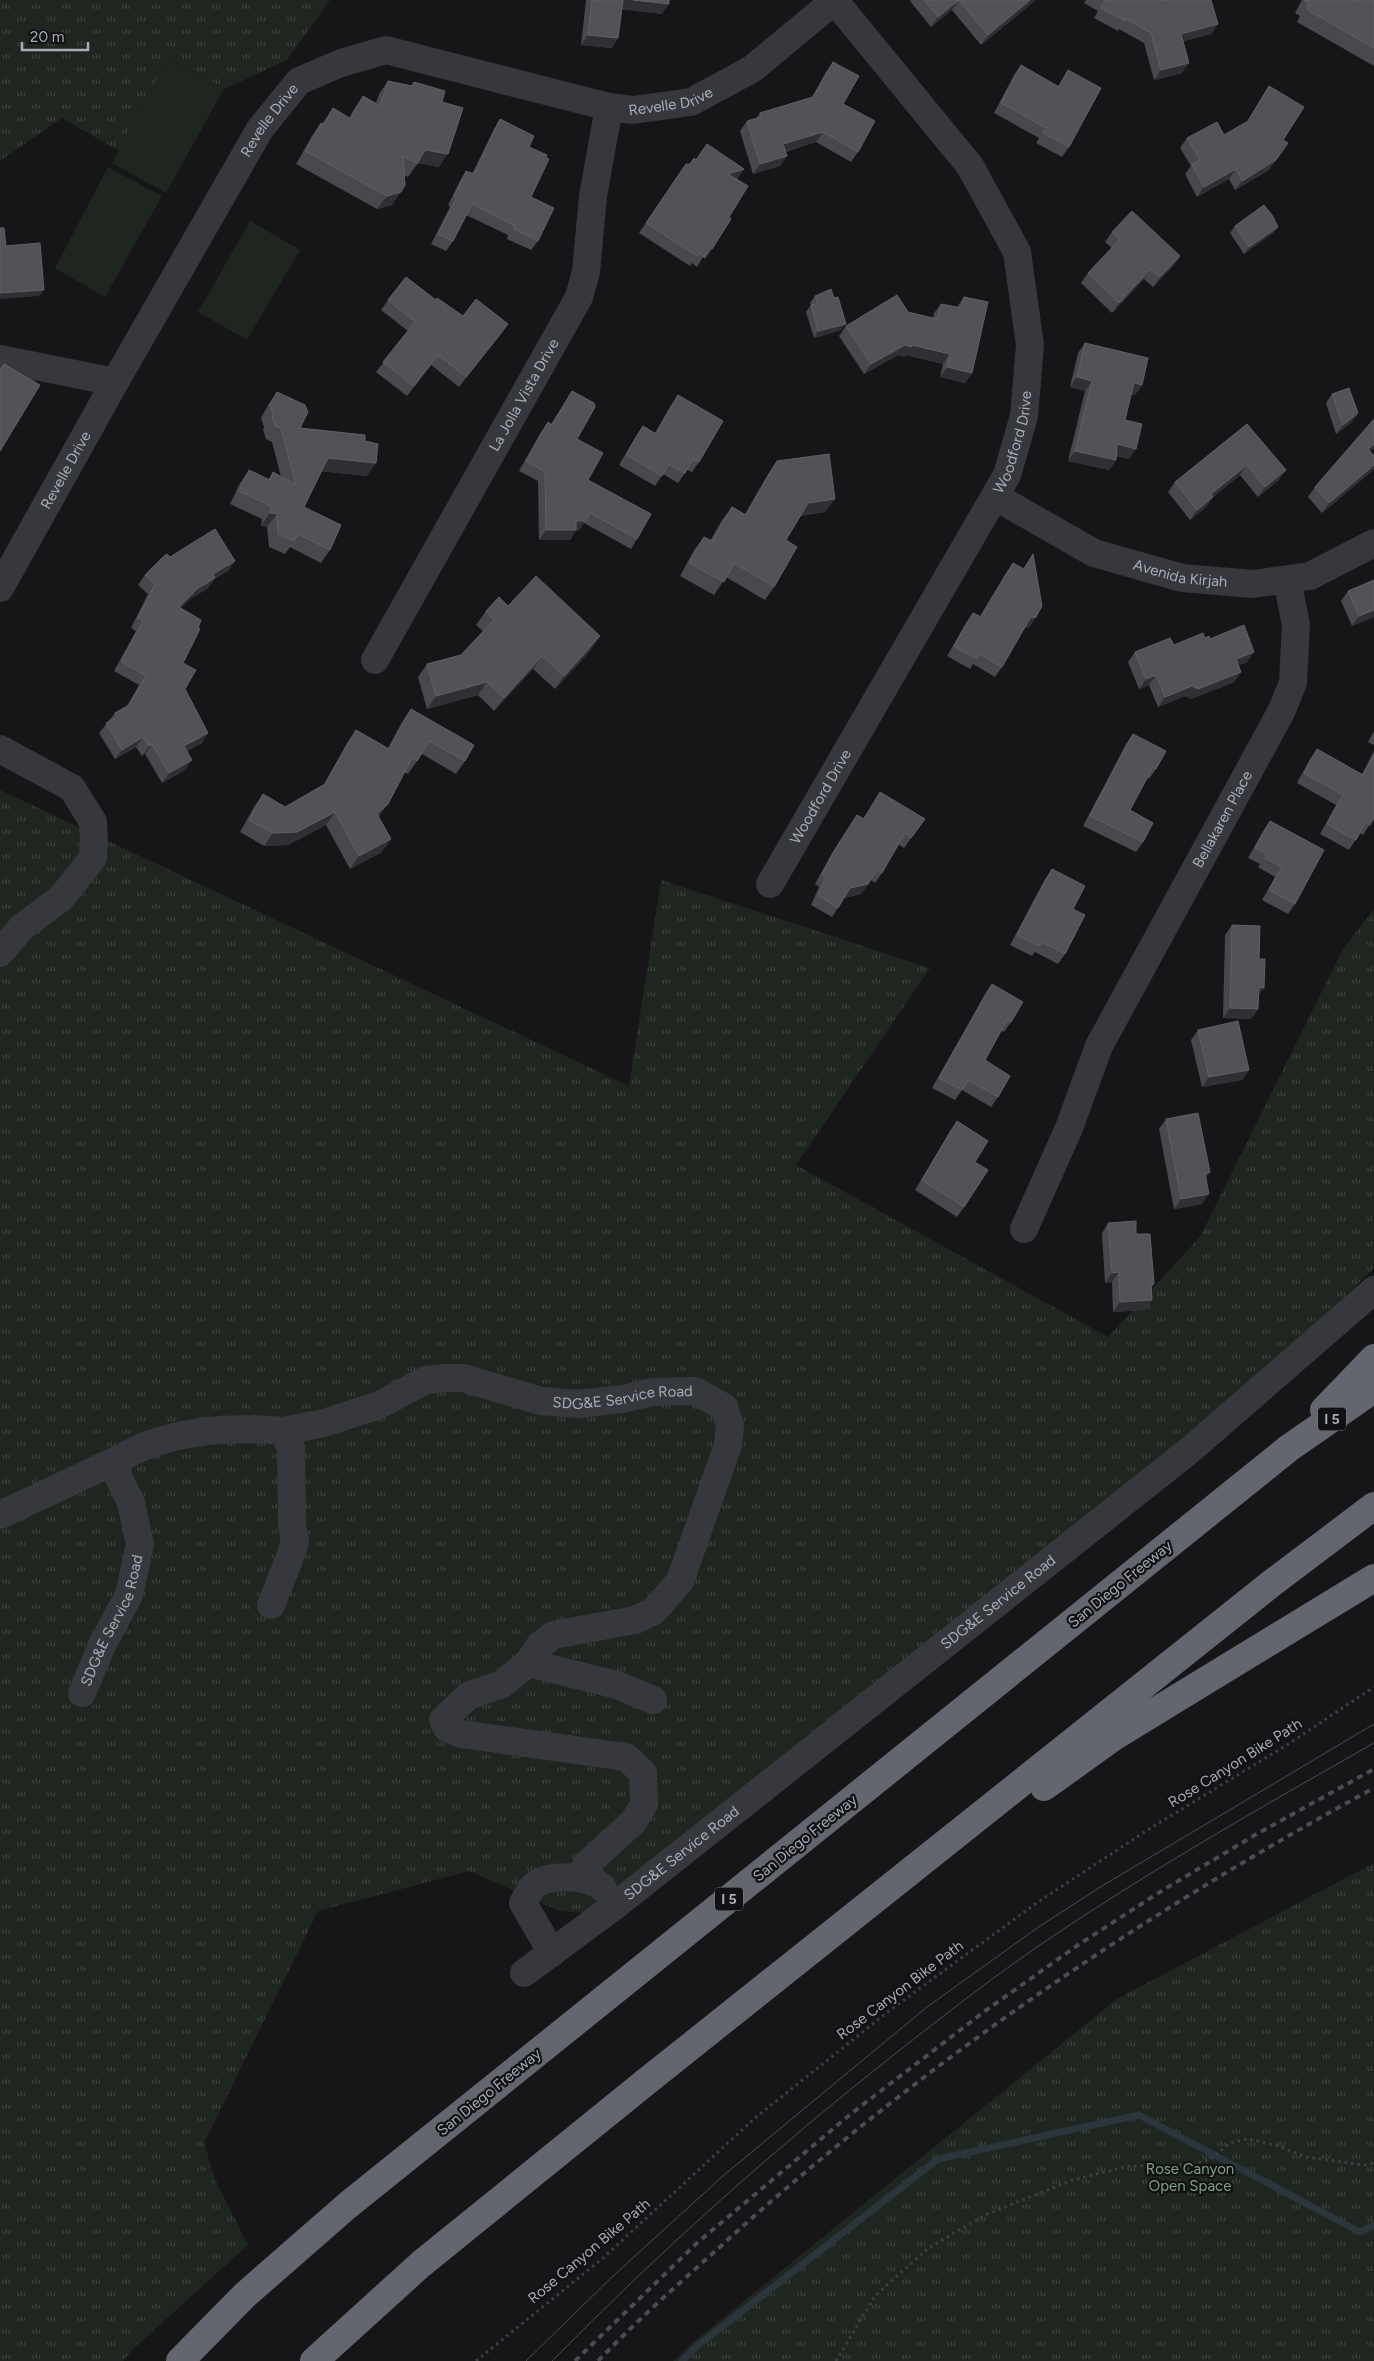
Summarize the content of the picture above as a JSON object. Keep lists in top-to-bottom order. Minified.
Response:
{"streets":{"highway":["I 5","San Diego Freeway"],"street":["Revelle Drive","La Jolla Vista Drive","Woodford Drive","Avenida Kirjah","Bellakaren Place","SDG&E Service Road"],"path":["Rose Canyon Bike Path"]},"crossings":[["Revelle Drive","La Jolla Vista Drive"],["Revelle Drive","Woodford Drive"],["Woodford Drive","Avenida Kirjah"],["Avenida Kirjah","Bellakaren Place"]],"parks":["Rose Canyon Open Space"],"scale_bar":"20 m"}
